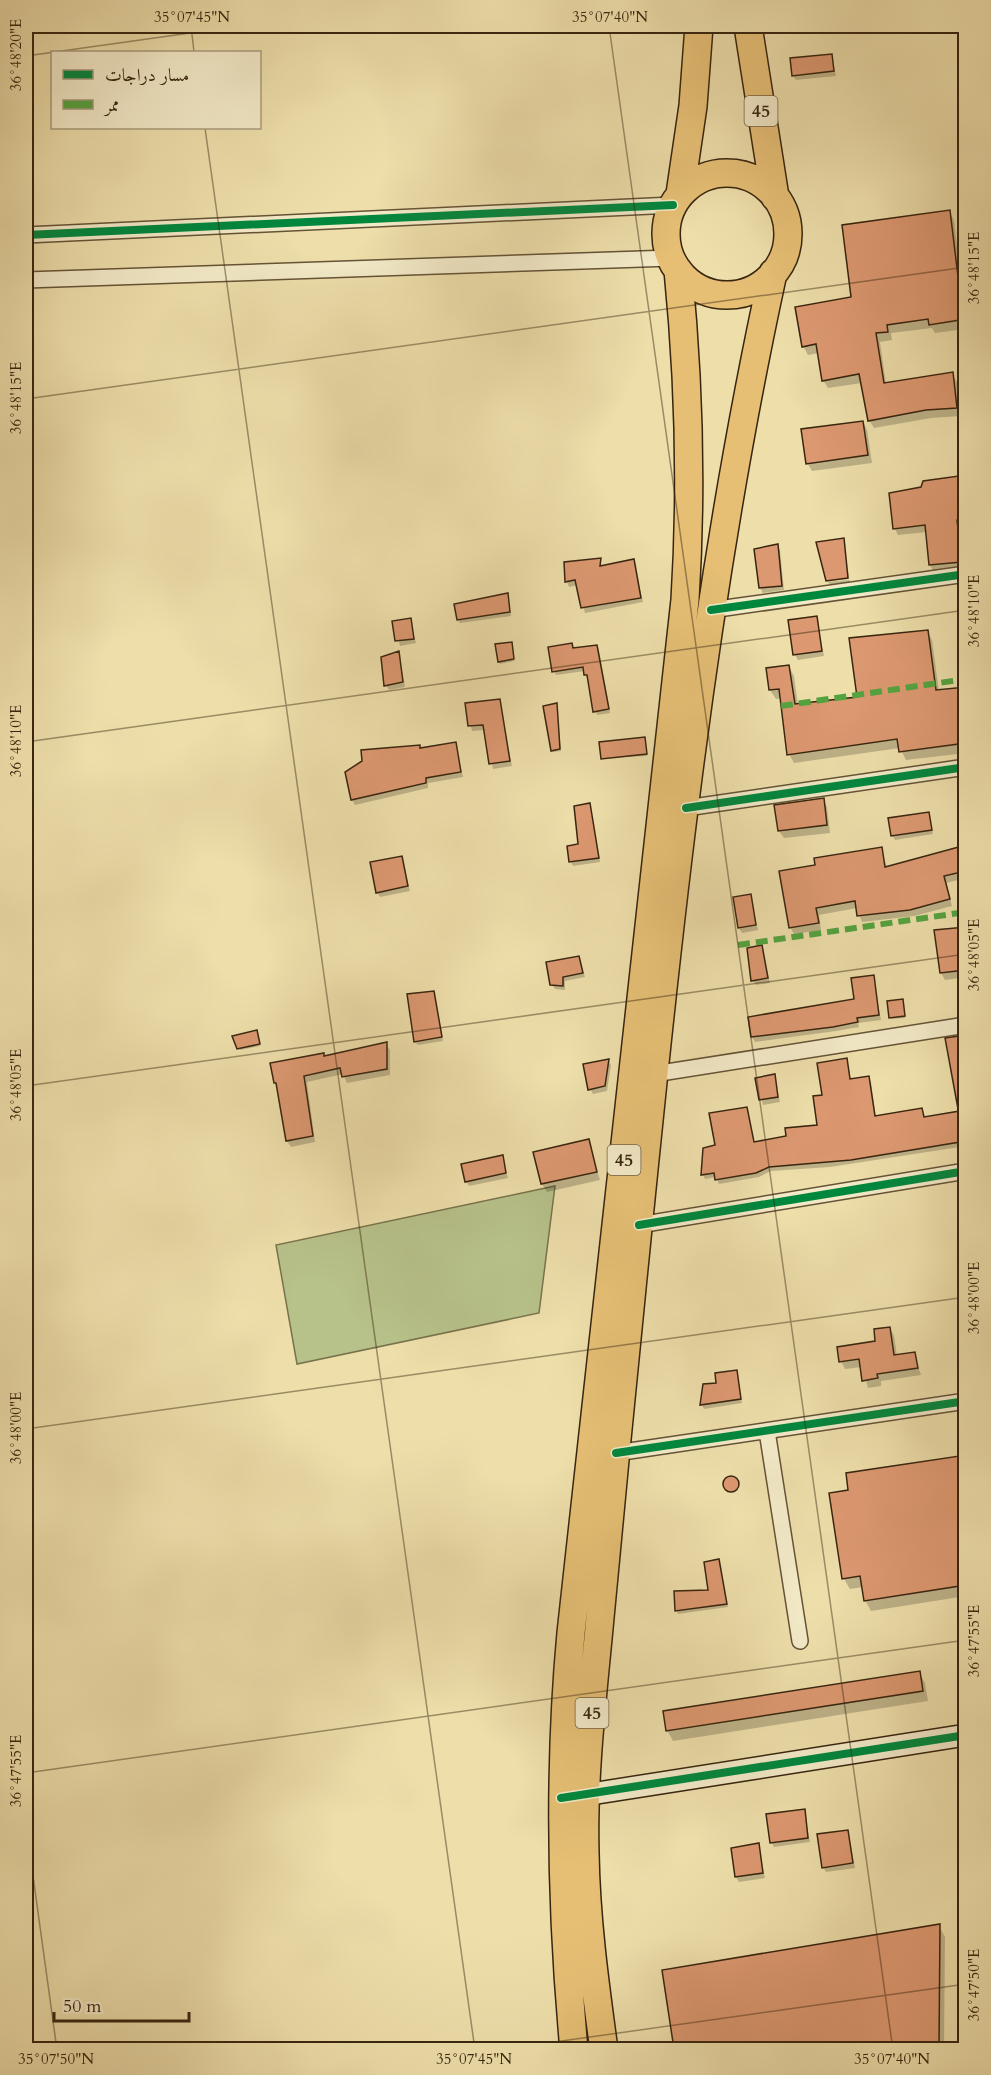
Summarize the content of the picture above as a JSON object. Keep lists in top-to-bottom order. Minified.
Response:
{"streets":{"highway":["45"]},"legend":["مسار دراجات","ممر"],"scale_bar":"50 m","coordinates":["35°07'45\"N","35°07'40\"N","36°48'20\"E","36°48'15\"E","36°48'10\"E","36°48'05\"E","36°48'00\"E","36°47'55\"E","36°47'50\"E","35°07'50\"N"]}
